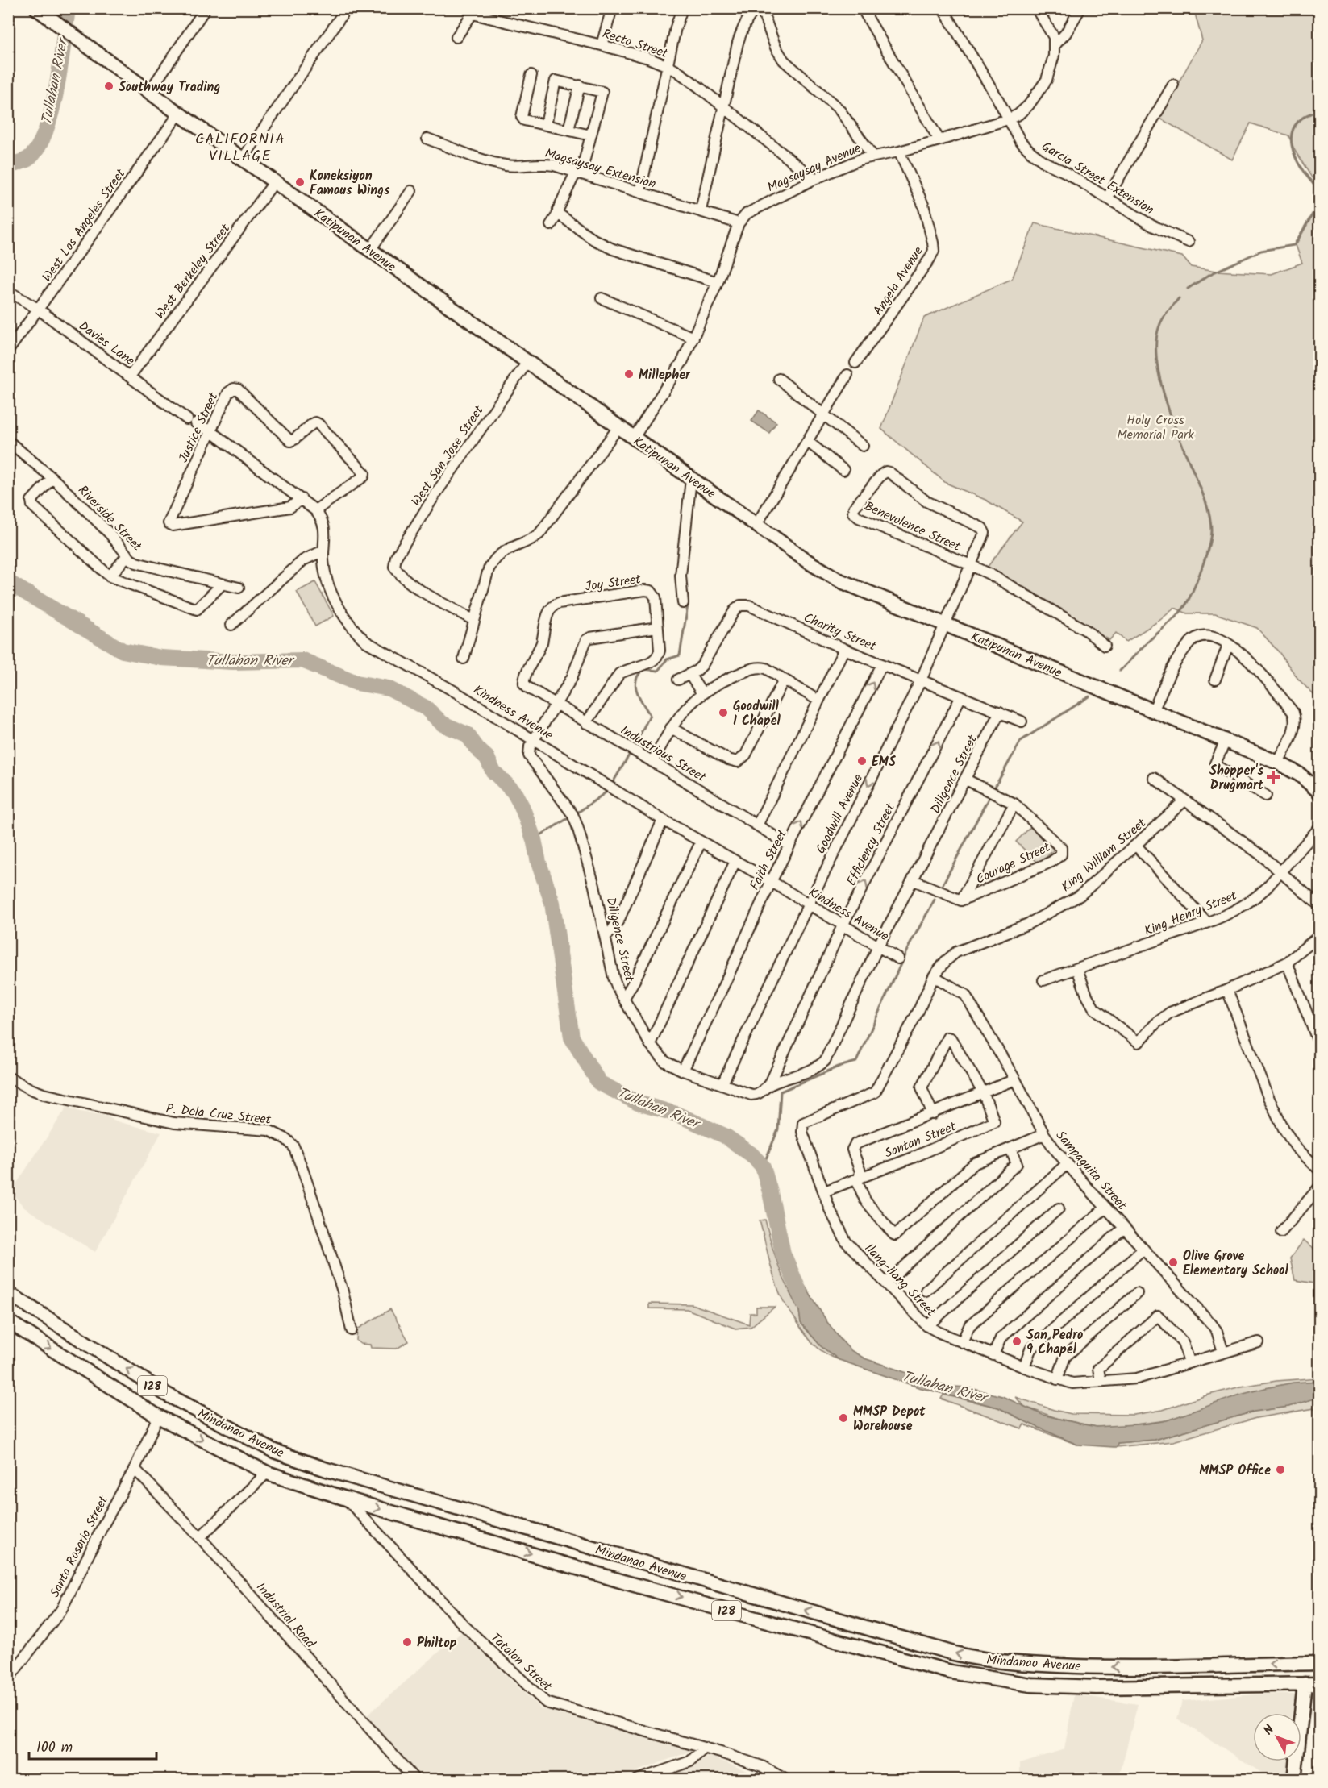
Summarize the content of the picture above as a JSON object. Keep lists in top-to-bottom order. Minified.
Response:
{"streets":{"main road":["Katipunan Avenue","128","Mindanao Avenue"],"street":["Recto Street","Magsaysay Avenue","Magsaysay Extension","Garcia Street Extension","West Los Angeles Street","West Berkeley Street","Angela Avenue","Davies Lane","Justice Street","West San Jose Street","Riverside Street","Benevolence Street","Joy Street","Charity Street","Kindness Avenue","Industrious Street","Diligence Street","Goodwill Avenue","Efficiency Street","King William Street","Faith Street","Courage Street","King Henry Street","P. Dela Cruz Street","Santan Street","Sampaguita Street","Ilang-ilang Street","Santo Rosario Street","Industrial Road","Tatalon Street"]},"crossings":[["Recto Street","Magsaysay Avenue"],["Magsaysay Avenue","Magsaysay Extension"],["Magsaysay Avenue","Garcia Street Extension"],["Magsaysay Avenue","Angela Avenue"],["West Los Angeles Street","Katipunan Avenue"],["West Los Angeles Street","Davies Lane"],["Katipunan Avenue","West Berkeley Street"],["Katipunan Avenue","West San Jose Street"],["Katipunan Avenue","Goodwill Avenue"],["West Berkeley Street","Davies Lane"],["Davies Lane","Kindness Avenue"],["Justice Street","Kindness Avenue"],["Benevolence Street","Goodwill Avenue"],["Joy Street","Industrious Street"],["Joy Street","Diligence Street"],["Charity Street","Diligence Street"],["Charity Street","Goodwill Avenue"],["Charity Street","Efficiency Street"],["Charity Street","Faith Street"],["Kindness Avenue","Diligence Street"],["Kindness Avenue","Goodwill Avenue"],["Kindness Avenue","Efficiency Street"],["Kindness Avenue","Faith Street"],["Industrious Street","Diligence Street"],["Industrious Street","Faith Street"],["Diligence Street","Goodwill Avenue"],["Diligence Street","Efficiency Street"],["Diligence Street","Faith Street"],["Diligence Street","Courage Street"],["King William Street","Sampaguita Street"],["King William Street","Ilang-ilang Street"],["Santan Street","Ilang-ilang Street"],["Sampaguita Street","Ilang-ilang Street"],["Mindanao Avenue","Santo Rosario Street"],["Mindanao Avenue","Tatalon Street"],["Santo Rosario Street","Industrial Road"]],"one_way":["Efficiency Street"],"districts":["CALIFORNIA VILLAGE"],"water":["Tullahan River"],"parks":["Holy Cross Memorial Park"],"places":{"other":["Southway Trading","Koneksiyon Famous Wings","Millepher","Goodwill 1 Chapel","EMS","Olive Grove Elementary School","San Pedro 9 Chapel","MMSP Depot Warehouse","MMSP Office","Philtop"],"health":["Shopper's Drugmart"]},"scale_bar":"100 m","north":"top left"}
